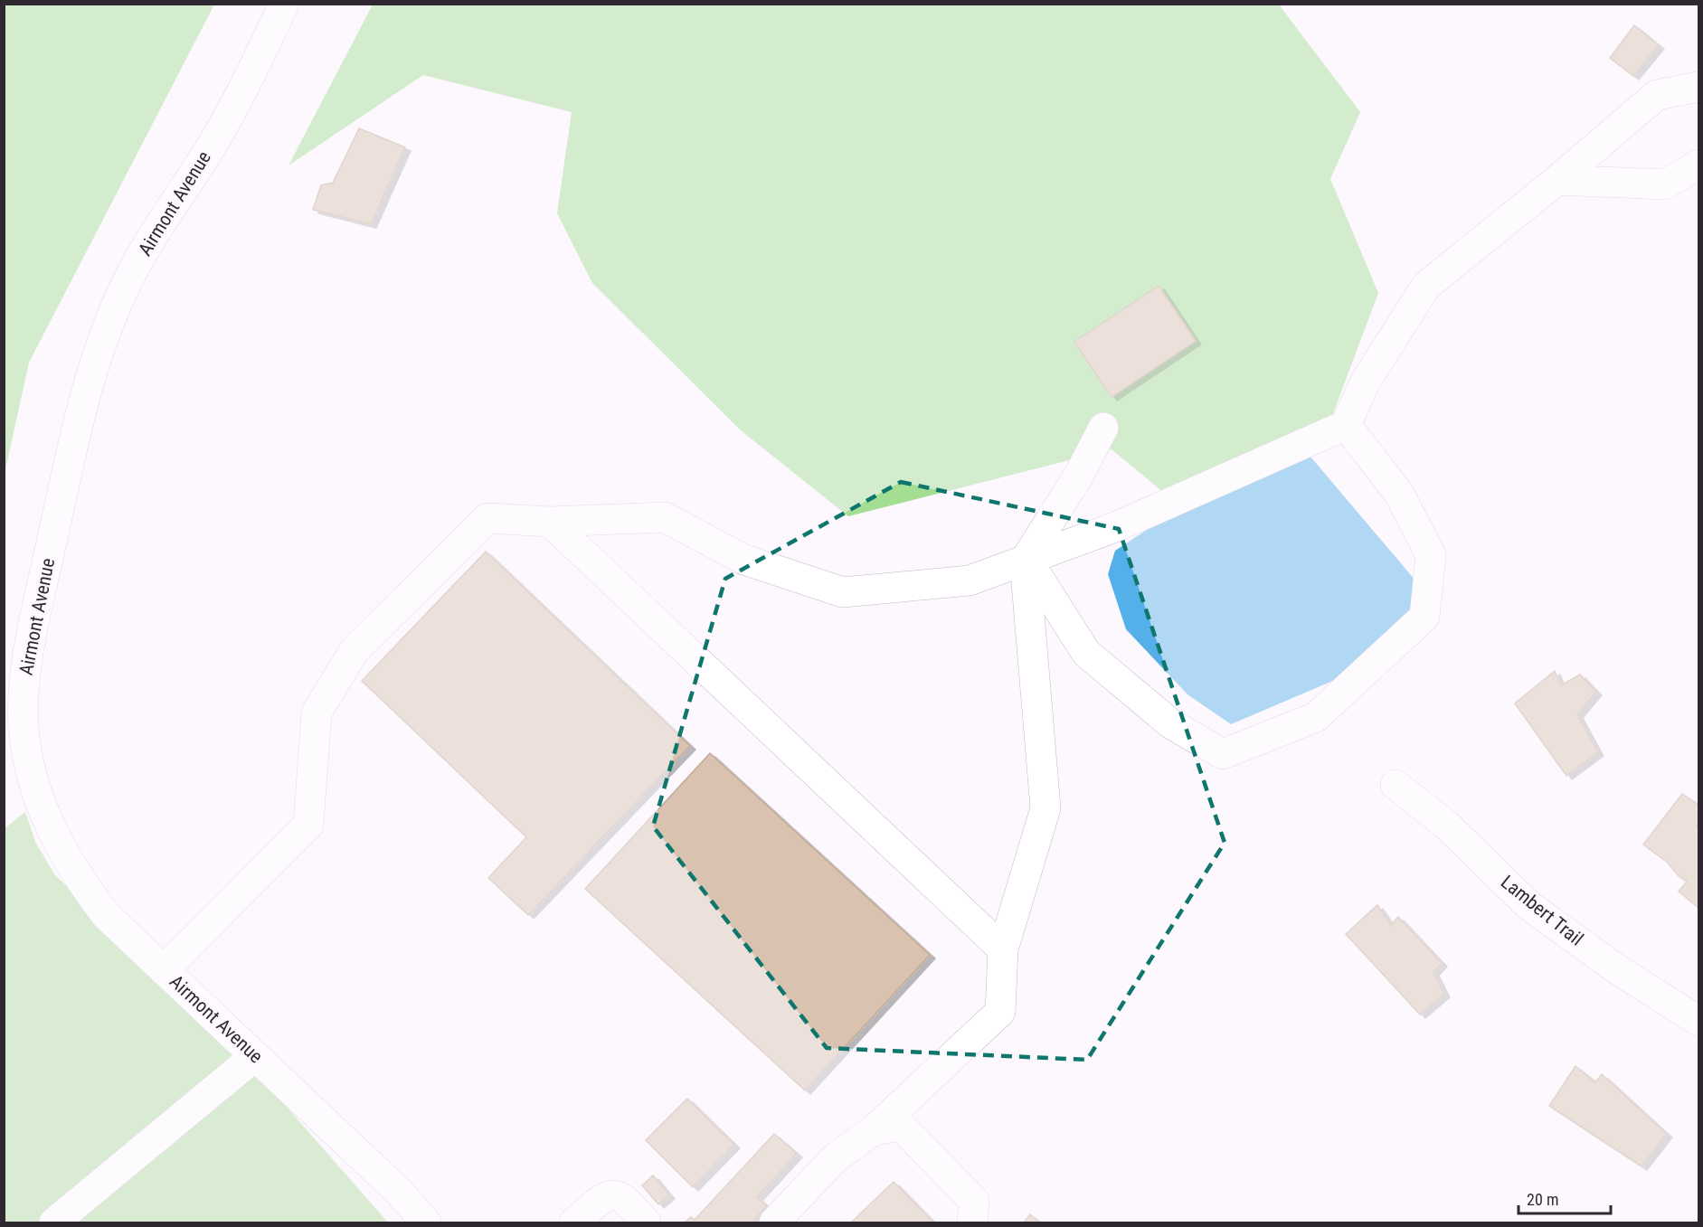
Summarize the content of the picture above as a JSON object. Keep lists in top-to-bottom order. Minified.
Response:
{"streets":{"street":["Airmont Avenue","Lambert Trail"]},"scale_bar":"20 m"}
